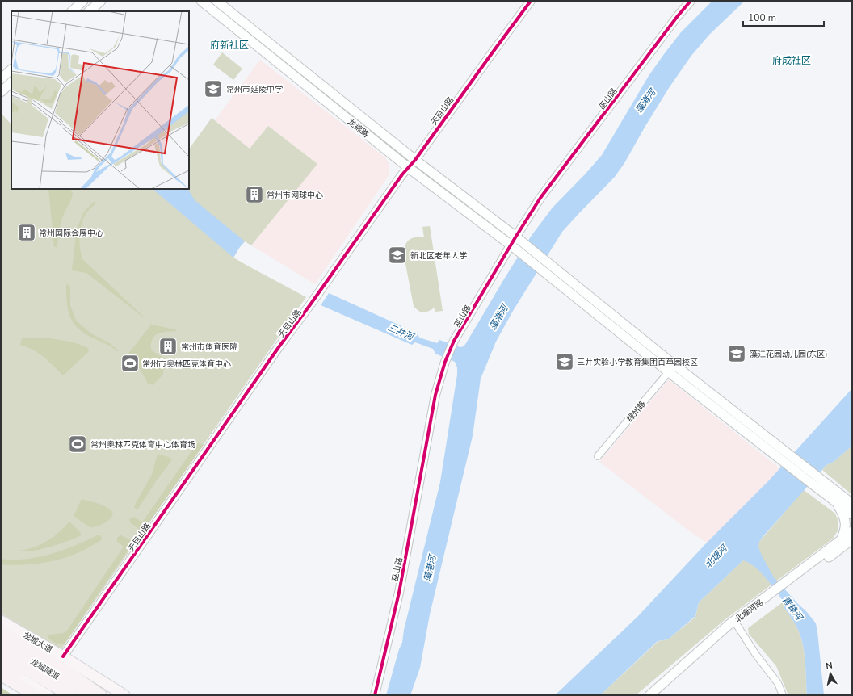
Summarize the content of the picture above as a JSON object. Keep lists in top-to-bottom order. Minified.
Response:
{"streets":{"highway":["龙城隧道"],"main road":["龙锦路","北塘河路","龙城大道"],"street":["巫山路","天目山路","绿州路"]},"crossings":[["巫山路","龙锦路"],["天目山路","龙锦路"],["天目山路","龙城大道"]],"districts":["府新社区","府成社区"],"water":["藻港河","三井河","北塘河","青锋河"],"places":{"school or university":["常州市延陵中学","新北区老年大学","藻江花园幼儿园(东区)","三井实验小学教育集团百草园校区"],"building":["常州市网球中心","常州国际会展中心","常州市体育医院"],"sports":["常州市奥林匹克体育中心","常州奥林匹克体育中心体育场"]},"scale_bar":"100 m","north":"top"}
